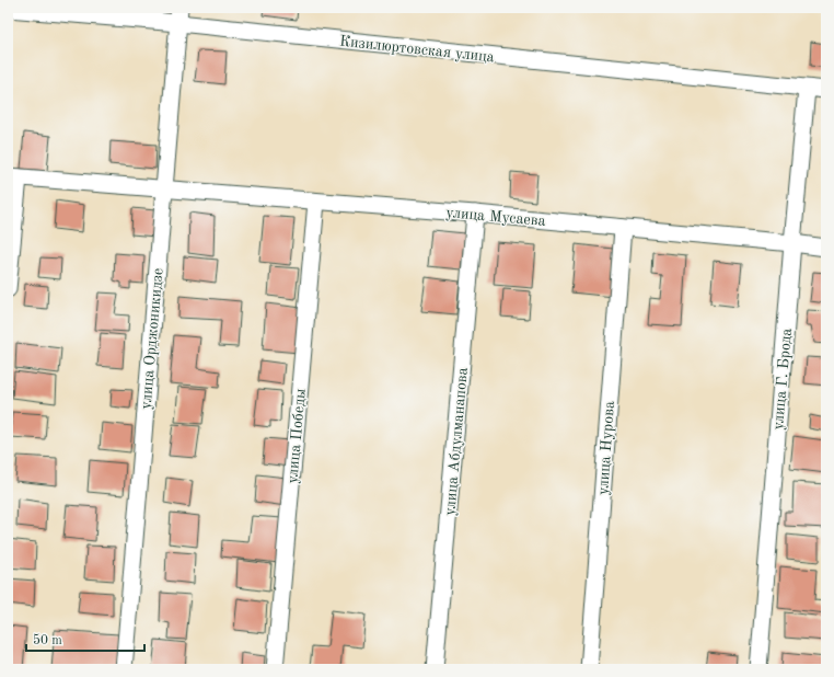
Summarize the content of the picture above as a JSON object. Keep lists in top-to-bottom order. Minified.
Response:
{"streets":{"street":["Кизилюртовская улица","улица Мусаева","улица Орджоникидзе","улица Г. Брода","улица Победы","улица Абдулманапова","улица Нурова"]},"crossings":[["Кизилюртовская улица","улица Орджоникидзе"],["Кизилюртовская улица","улица Г. Брода"],["улица Мусаева","улица Орджоникидзе"],["улица Мусаева","улица Г. Брода"],["улица Мусаева","улица Победы"],["улица Мусаева","улица Абдулманапова"],["улица Мусаева","улица Нурова"]],"scale_bar":"50 m"}
